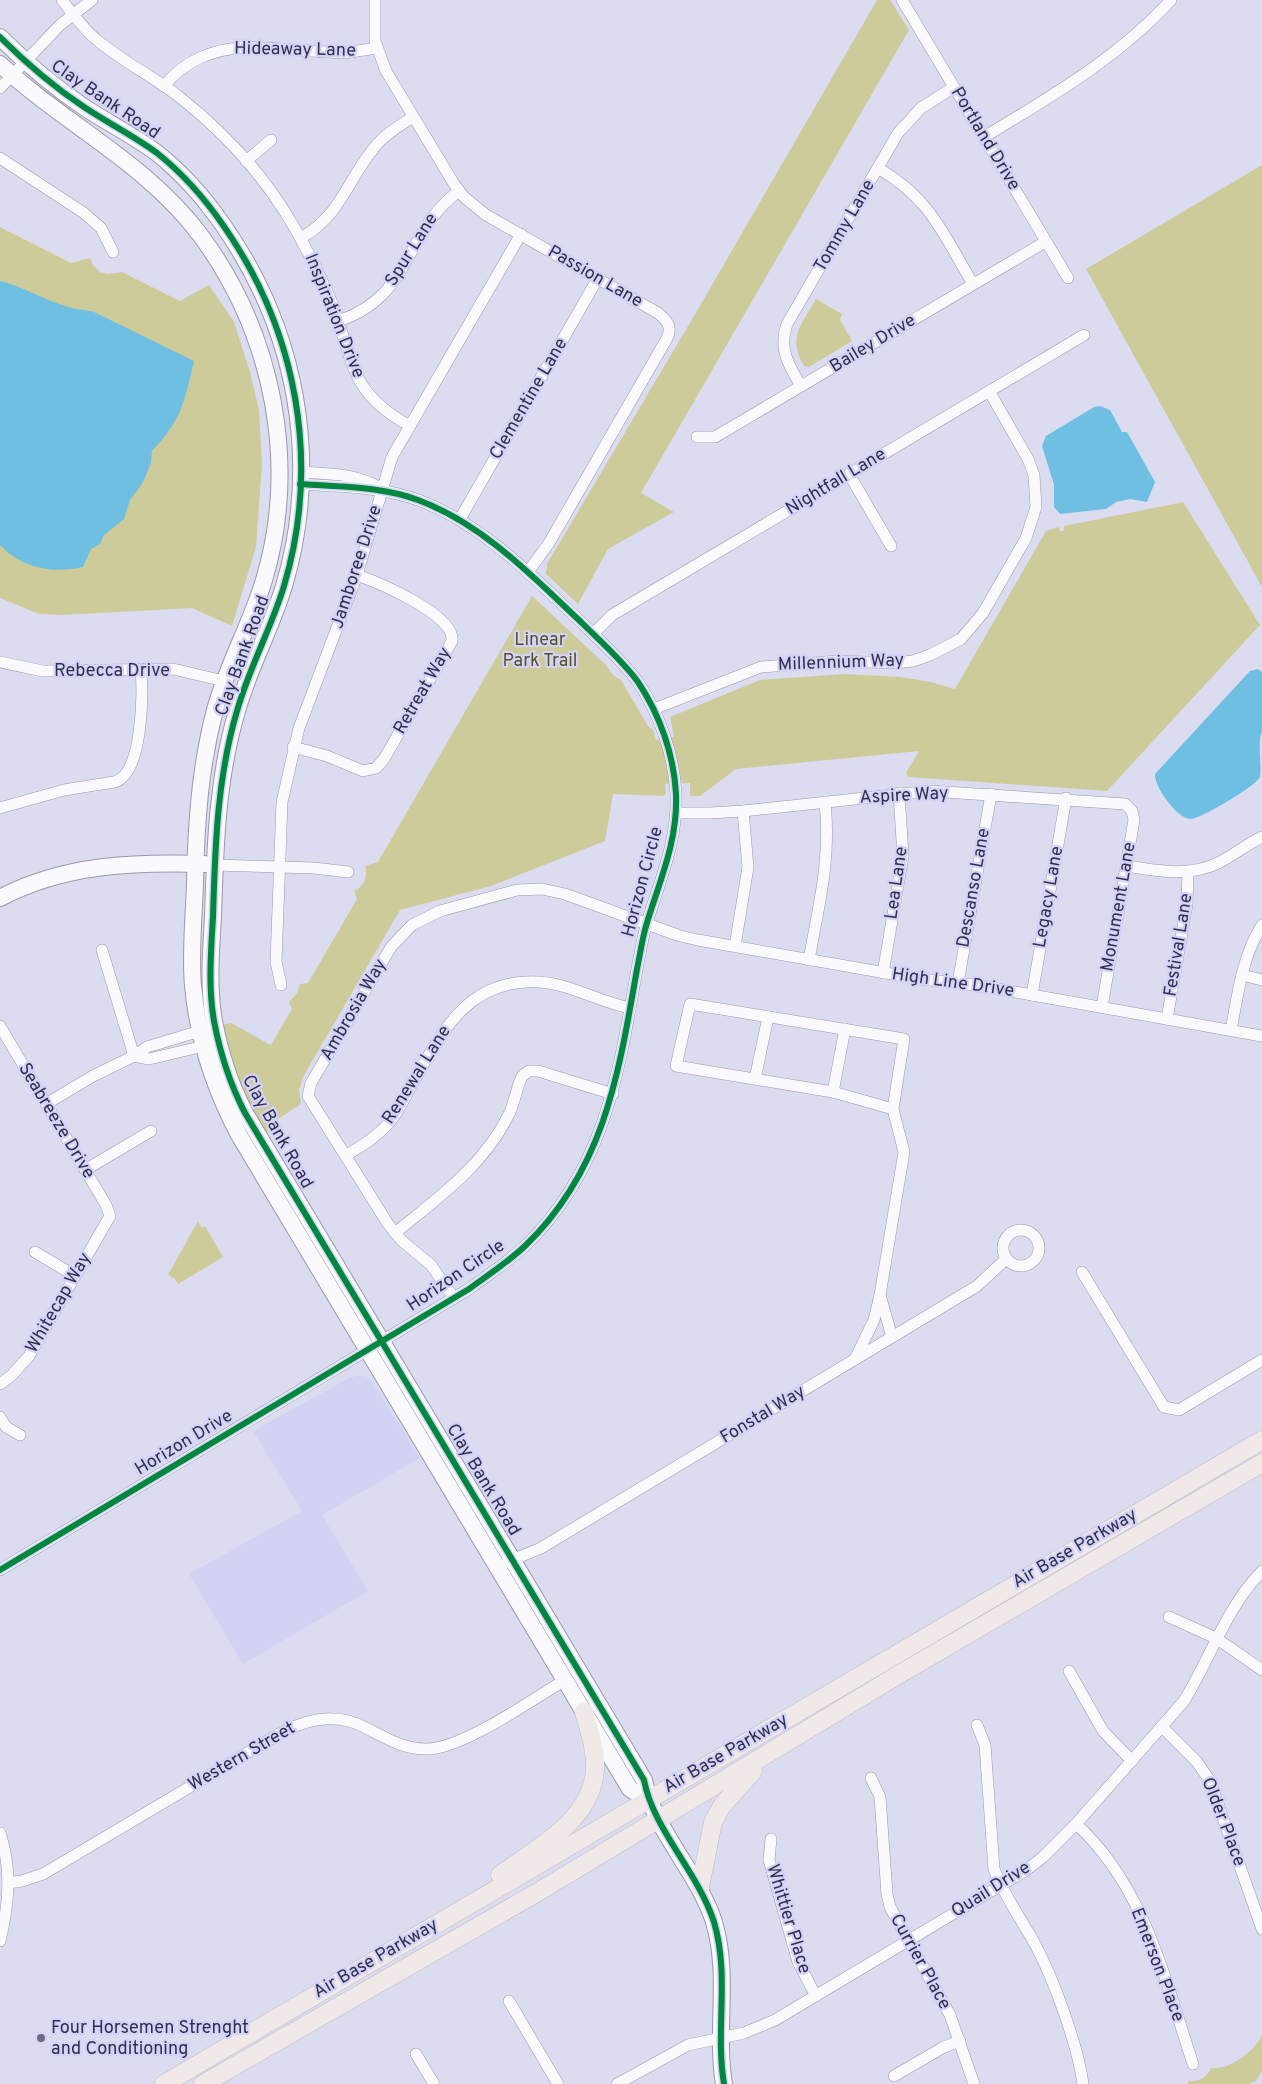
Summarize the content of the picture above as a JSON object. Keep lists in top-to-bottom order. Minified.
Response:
{"streets":{"main road":["Air Base Parkway"],"street":["Hideaway Lane","Clay Bank Road","Portland Drive","Tommy Lane","Spur Lane","Passion Lane","Inspiration Drive","Bailey Drive","Clementine Lane","Nightfall Lane","Jamboree Drive","Millennium Way","Rebecca Drive","Retreat Way","Aspire Way","Horizon Circle","Lea Lane","Descanso Lane","Legacy Lane","Monument Lane","Festival Lane","High Line Drive","Ambrosia Way","Renewal Lane","Seabreeze Drive","Whitecap Way","Fonstal Way","Horizon Drive","Western Street","Older Place","Quail Drive","Whittier Place","Currier Place","Emerson Place"]},"crossings":[["Hideaway Lane","Passion Lane"],["Hideaway Lane","Inspiration Drive"],["Clay Bank Road","Rebecca Drive"],["Clay Bank Road","Horizon Circle"],["Clay Bank Road","Fonstal Way"],["Clay Bank Road","Horizon Drive"],["Clay Bank Road","Air Base Parkway"],["Clay Bank Road","Western Street"],["Clay Bank Road","Quail Drive"],["Portland Drive","Tommy Lane"],["Portland Drive","Bailey Drive"],["Tommy Lane","Bailey Drive"],["Spur Lane","Passion Lane"],["Spur Lane","Inspiration Drive"],["Passion Lane","Clementine Lane"],["Passion Lane","Jamboree Drive"],["Passion Lane","Horizon Circle"],["Inspiration Drive","Jamboree Drive"],["Clementine Lane","Horizon Circle"],["Nightfall Lane","Millennium Way"],["Nightfall Lane","Horizon Circle"],["Jamboree Drive","Retreat Way"],["Jamboree Drive","Horizon Circle"],["Millennium Way","Horizon Circle"],["Aspire Way","Horizon Circle"],["Aspire Way","Lea Lane"],["Aspire Way","Descanso Lane"],["Aspire Way","Legacy Lane"],["Aspire Way","Monument Lane"],["Horizon Circle","High Line Drive"],["Horizon Circle","Ambrosia Way"],["Horizon Circle","Renewal Lane"],["Horizon Circle","Horizon Drive"],["Lea Lane","High Line Drive"],["Descanso Lane","High Line Drive"],["Legacy Lane","High Line Drive"],["Monument Lane","High Line Drive"],["Festival Lane","High Line Drive"],["High Line Drive","Ambrosia Way"],["Ambrosia Way","Renewal Lane"],["Seabreeze Drive","Whitecap Way"],["Older Place","Quail Drive"],["Quail Drive","Whittier Place"],["Quail Drive","Currier Place"],["Quail Drive","Emerson Place"]],"parks":["Linear Park Trail"],"places":["Four Horsemen Strenght and Conditioning"]}
